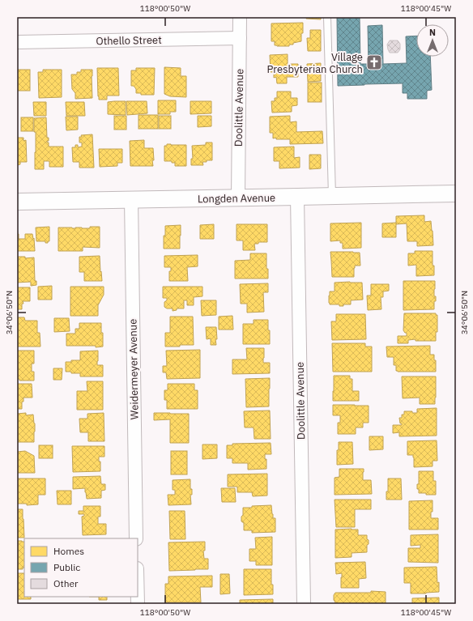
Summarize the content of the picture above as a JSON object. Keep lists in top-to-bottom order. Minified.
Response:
{"streets":{"street":["Othello Street","Doolittle Avenue","Longden Avenue","Weidermeyer Avenue"]},"crossings":[["Othello Street","Doolittle Avenue"],["Doolittle Avenue","Longden Avenue"],["Longden Avenue","Weidermeyer Avenue"]],"places":{"church":["Village Presbyterian Church"]},"legend":["Homes","Public","Other"],"north":"top","coordinates":["118°00'50\"W","118°00'45\"W","34°06'50\"N"]}
